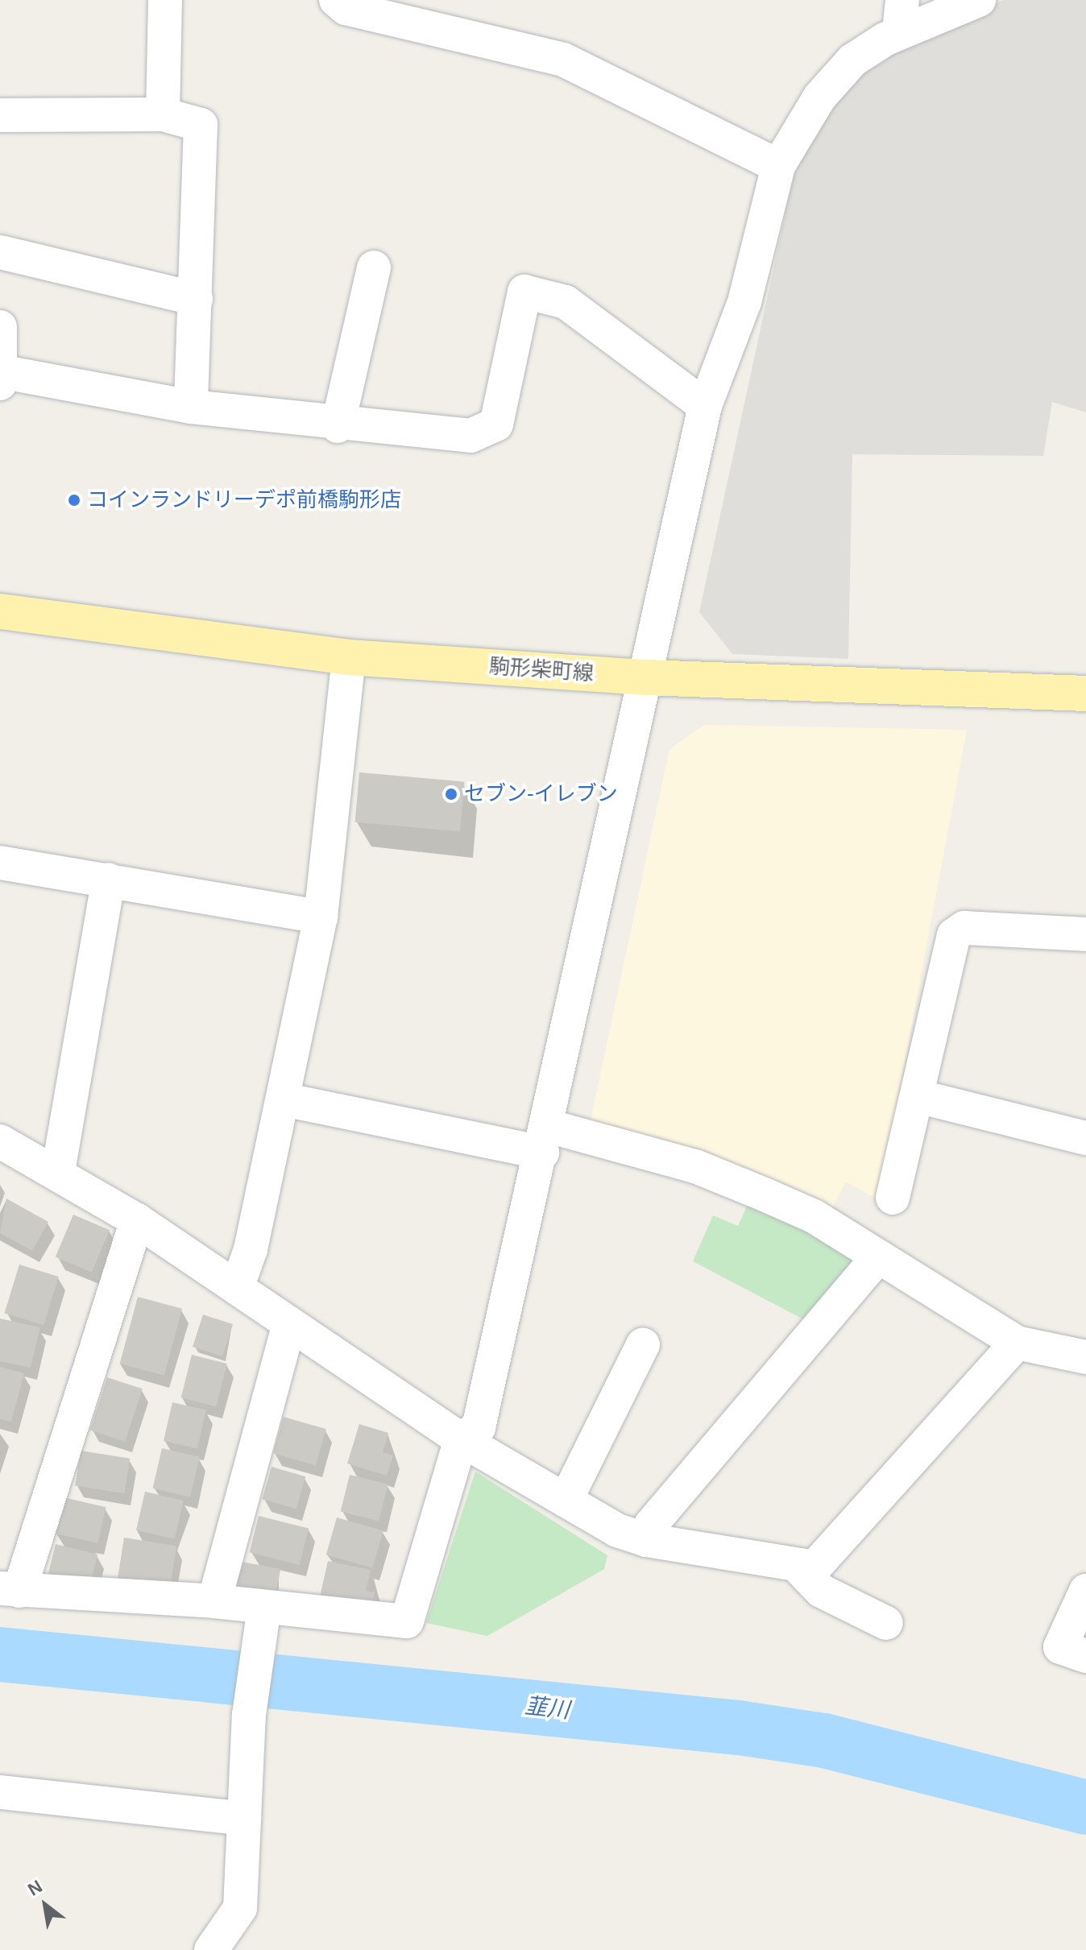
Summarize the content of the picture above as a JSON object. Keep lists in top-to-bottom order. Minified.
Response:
{"streets":{"main road":["駒形柴町線"]},"water":["韮川"],"places":["コインランドリーデポ前橋駒形店","セブン-イレブン"],"north":"top left"}
